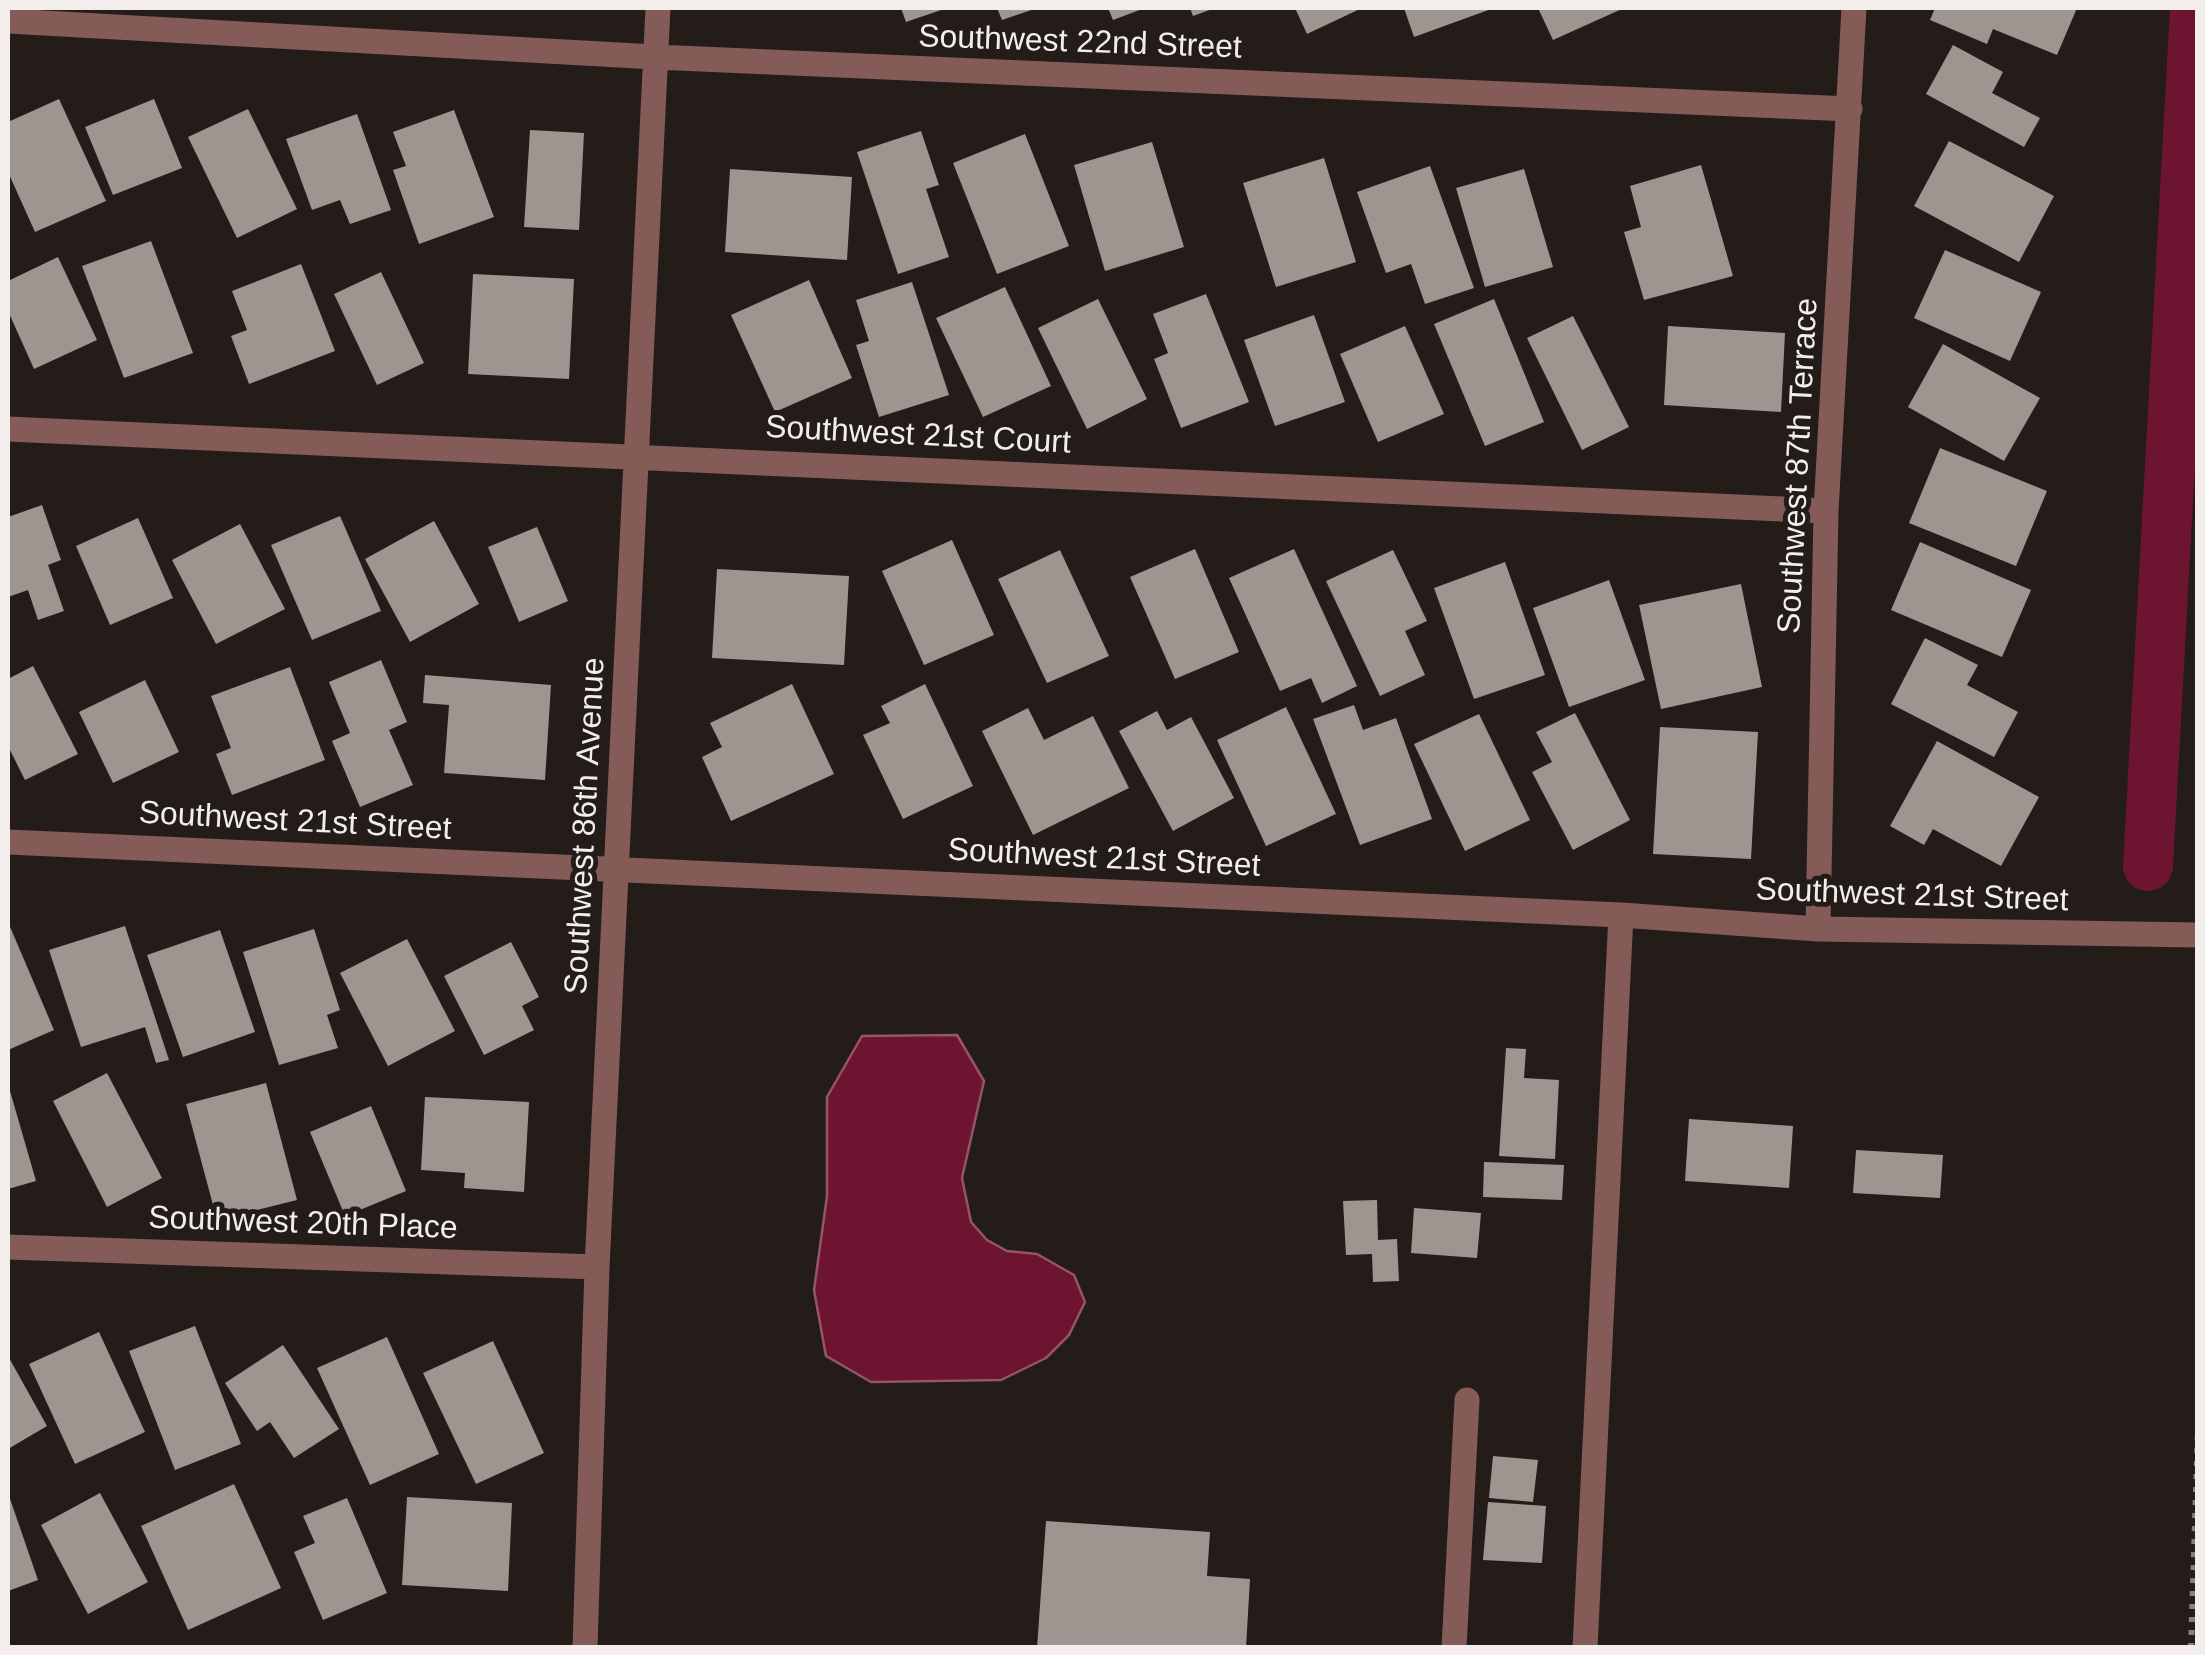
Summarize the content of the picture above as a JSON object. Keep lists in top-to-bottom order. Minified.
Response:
{"streets":{"street":["Southwest 22nd Street","Southwest 21st Court","Southwest 87th Terrace","Southwest 21st Street","Southwest 86th Avenue","Southwest 20th Place"]},"crossings":[["Southwest 22nd Street","Southwest 87th Terrace"],["Southwest 22nd Street","Southwest 86th Avenue"],["Southwest 21st Court","Southwest 87th Terrace"],["Southwest 21st Court","Southwest 86th Avenue"],["Southwest 87th Terrace","Southwest 21st Street"],["Southwest 21st Street","Southwest 86th Avenue"],["Southwest 86th Avenue","Southwest 20th Place"]]}
